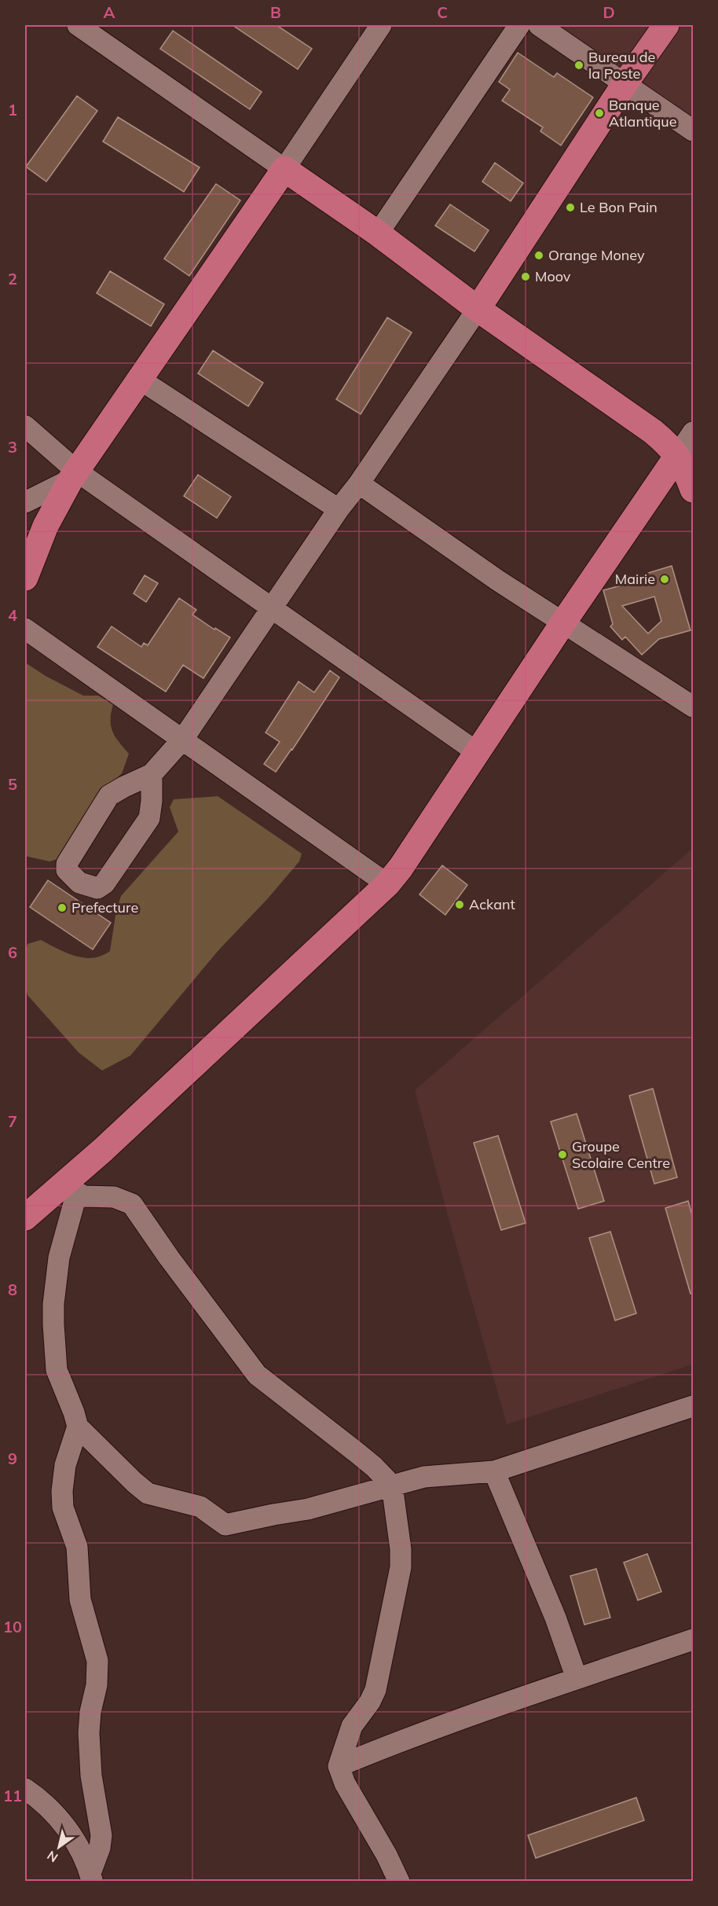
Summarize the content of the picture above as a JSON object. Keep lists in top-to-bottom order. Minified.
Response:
{"places":["Bureau de la Poste","Banque Atlantique","Le Bon Pain","Orange Money","Moov","Mairie","Ackant","Prefecture","Groupe Scolaire Centre"],"north":"bottom left","grid":{"columns":["A","B","C","D"],"rows":["1","2","3","4","5","6","7","8","9","10","11"]}}
